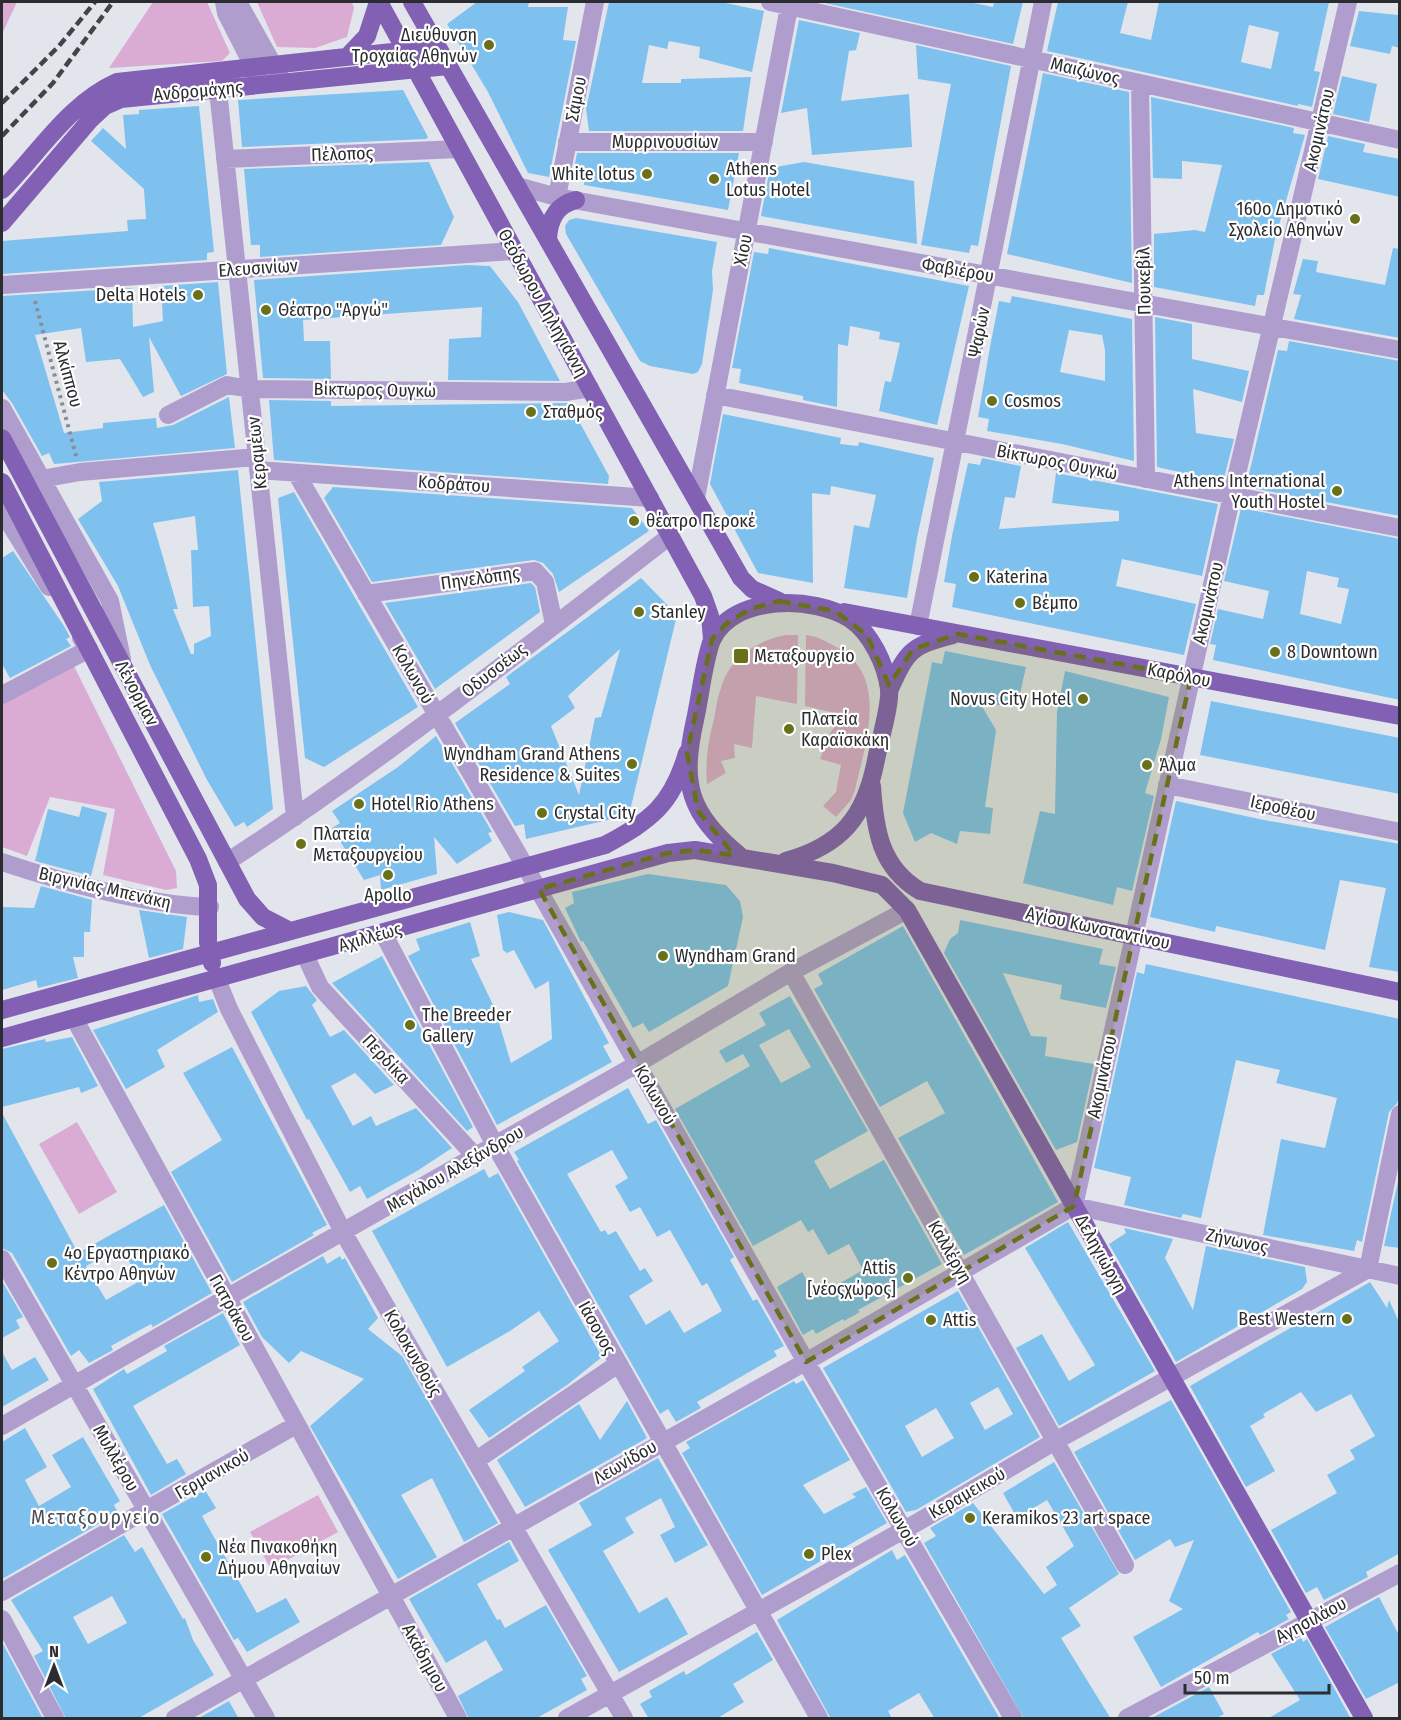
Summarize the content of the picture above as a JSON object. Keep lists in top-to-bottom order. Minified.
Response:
{"streets":{"main road":["Ανδρομάχης","Θεόδωρου Δηληγιάννη","Καρόλου","Λένορμαν","Αγίου Κωνσταντίνου","Αχιλλέως","Δεληγιώργη"],"street":["Μαιζώνος","Σάμου","Ακομινάτου","Μυρρινουσίων","Πέλοπος","Χίου","Ελευσινίων","Φαβιέρου","Πουκεβίλ","Ψαρών","Βίκτωρος Ουγκώ","Κεραμέων","Κοδράτου","Πηνελόπης","Οδυσσέως","Κολωνού","Ιεροθέου","Βιργινίας Μπενάκη","Περδίκα","Μεγάλου Αλεξάνδρου","Ζήνωνος","Καλλέργη","Γιατράκου","Ιάσονος","Κολοκυνθούς","Μυλλέρου","Λεωνίδου","Γερμανικού","Κεραμεικού","Αγησιλάου","Ακάδημου"],"path":["Αλκίππου"]},"crossings":[["Μαιζώνος","Ακομινάτου"],["Μαιζώνος","Χίου"],["Μαιζώνος","Πουκεβίλ"],["Μαιζώνος","Ψαρών"],["Ανδρομάχης","Θεόδωρου Δηληγιάννη"],["Ανδρομάχης","Κεραμέων"],["Σάμου","Μυρρινουσίων"],["Σάμου","Φαβιέρου"],["Ακομινάτου","Φαβιέρου"],["Ακομινάτου","Βίκτωρος Ουγκώ"],["Ακομινάτου","Καρόλου"],["Ακομινάτου","Ιεροθέου"],["Ακομινάτου","Αγίου Κωνσταντίνου"],["Ακομινάτου","Ζήνωνος"],["Ακομινάτου","Δεληγιώργη"],["Ακομινάτου","Λεωνίδου"],["Μυρρινουσίων","Χίου"],["Πέλοπος","Θεόδωρου Δηληγιάννη"],["Πέλοπος","Κεραμέων"],["Χίου","Φαβιέρου"],["Χίου","Θεόδωρου Δηληγιάννη"],["Χίου","Βίκτωρος Ουγκώ"],["Ελευσινίων","Θεόδωρου Δηληγιάννη"],["Ελευσινίων","Αλκίππου"],["Ελευσινίων","Κεραμέων"],["Φαβιέρου","Πουκεβίλ"],["Φαβιέρου","Θεόδωρου Δηληγιάννη"],["Φαβιέρου","Ψαρών"],["Πουκεβίλ","Βίκτωρος Ουγκώ"],["Θεόδωρου Δηληγιάννη","Βίκτωρος Ουγκώ"],["Θεόδωρου Δηληγιάννη","Κοδράτου"],["Θεόδωρου Δηληγιάννη","Οδυσσέως"],["Ψαρών","Βίκτωρος Ουγκώ"],["Ψαρών","Καρόλου"],["Αλκίππου","Κοδράτου"],["Βίκτωρος Ουγκώ","Κεραμέων"],["Κεραμέων","Κοδράτου"],["Κεραμέων","Οδυσσέως"],["Κοδράτου","Κολωνού"],["Πηνελόπης","Οδυσσέως"],["Πηνελόπης","Κολωνού"],["Οδυσσέως","Κολωνού"],["Οδυσσέως","Λένορμαν"],["Κολωνού","Αχιλλέως"],["Κολωνού","Μεγάλου Αλεξάνδρου"],["Κολωνού","Λεωνίδου"],["Κολωνού","Κεραμεικού"],["Λένορμαν","Βιργινίας Μπενάκη"],["Λένορμαν","Αχιλλέως"],["Λένορμαν","Κολοκυνθούς"],["Αχιλλέως","Περδίκα"],["Αχιλλέως","Γιατράκου"],["Αχιλλέως","Ιάσονος"],["Αχιλλέως","Κολοκυνθούς"],["Περδίκα","Μεγάλου Αλεξάνδρου"],["Μεγάλου Αλεξάνδρου","Καλλέργη"],["Μεγάλου Αλεξάνδρου","Δεληγιώργη"],["Μεγάλου Αλεξάνδρου","Γιατράκου"],["Μεγάλου Αλεξάνδρου","Ιάσονος"],["Μεγάλου Αλεξάνδρου","Κολοκυνθούς"],["Μεγάλου Αλεξάνδρου","Μυλλέρου"],["Ζήνωνος","Δεληγιώργη"],["Ζήνωνος","Λεωνίδου"],["Ζήνωνος","Κεραμεικού"],["Καλλέργη","Λεωνίδου"],["Καλλέργη","Κεραμεικού"],["Δεληγιώργη","Λεωνίδου"],["Δεληγιώργη","Κεραμεικού"],["Δεληγιώργη","Αγησιλάου"],["Γιατράκου","Λεωνίδου"],["Γιατράκου","Γερμανικού"],["Γιατράκου","Ακάδημου"],["Ιάσονος","Λεωνίδου"],["Ιάσονος","Κεραμεικού"],["Κολοκυνθούς","Λεωνίδου"],["Κολοκυνθούς","Κεραμεικού"],["Μυλλέρου","Λεωνίδου"],["Μυλλέρου","Γερμανικού"],["Λεωνίδου","Ακάδημου"]],"districts":["Μεταξουργείο"],"places":{"other":["Διεύθυνση Τροχαίας Αθηνών","White lotus","Athens Lotus Hotel","160ο Δημοτικό Σχολείο Αθηνών","Delta Hotels","Θέατρο \"Αργώ\"","Cosmos","Σταθμός","Athens International Youth Hostel","θέατρο Περοκέ","Katerina","Βέμπο","Stanley","8 Downtown","Novus City Hotel","Πλατεία Καραϊσκάκη","Wyndham Grand Athens Residence & Suites","Άλμα","Hotel Rio Athens","Crystal City","Πλατεία Μεταξουργείου","Apollo","Wyndham Grand","The Breeder Gallery","4ο Εργαστηριακό Κέντρο Αθηνών","Attis [νέοςχώρος]","Best Western","Attis","Keramikos 23 art space","Plex","Νέα Πινακοθήκη Δήμου Αθηναίων"],"transit":["Μεταξουργείο"]},"scale_bar":"50 m","north":"top"}
